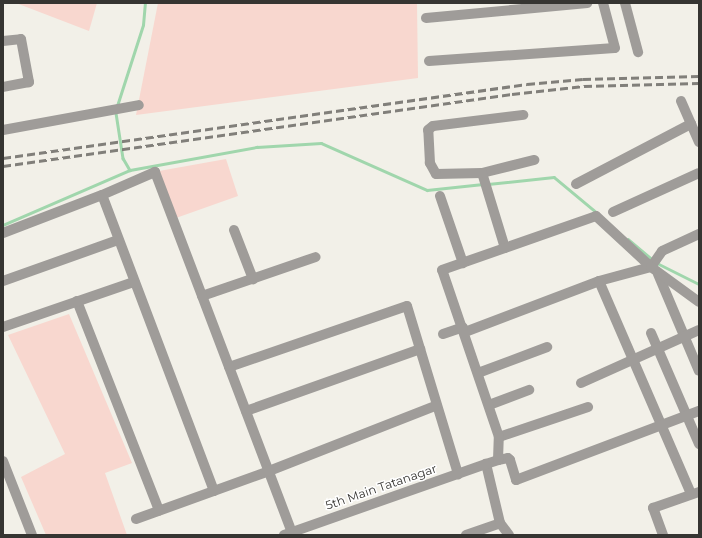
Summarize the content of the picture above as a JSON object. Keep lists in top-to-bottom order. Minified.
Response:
{"streets":{"street":["5th Main Tatanagar"]}}
